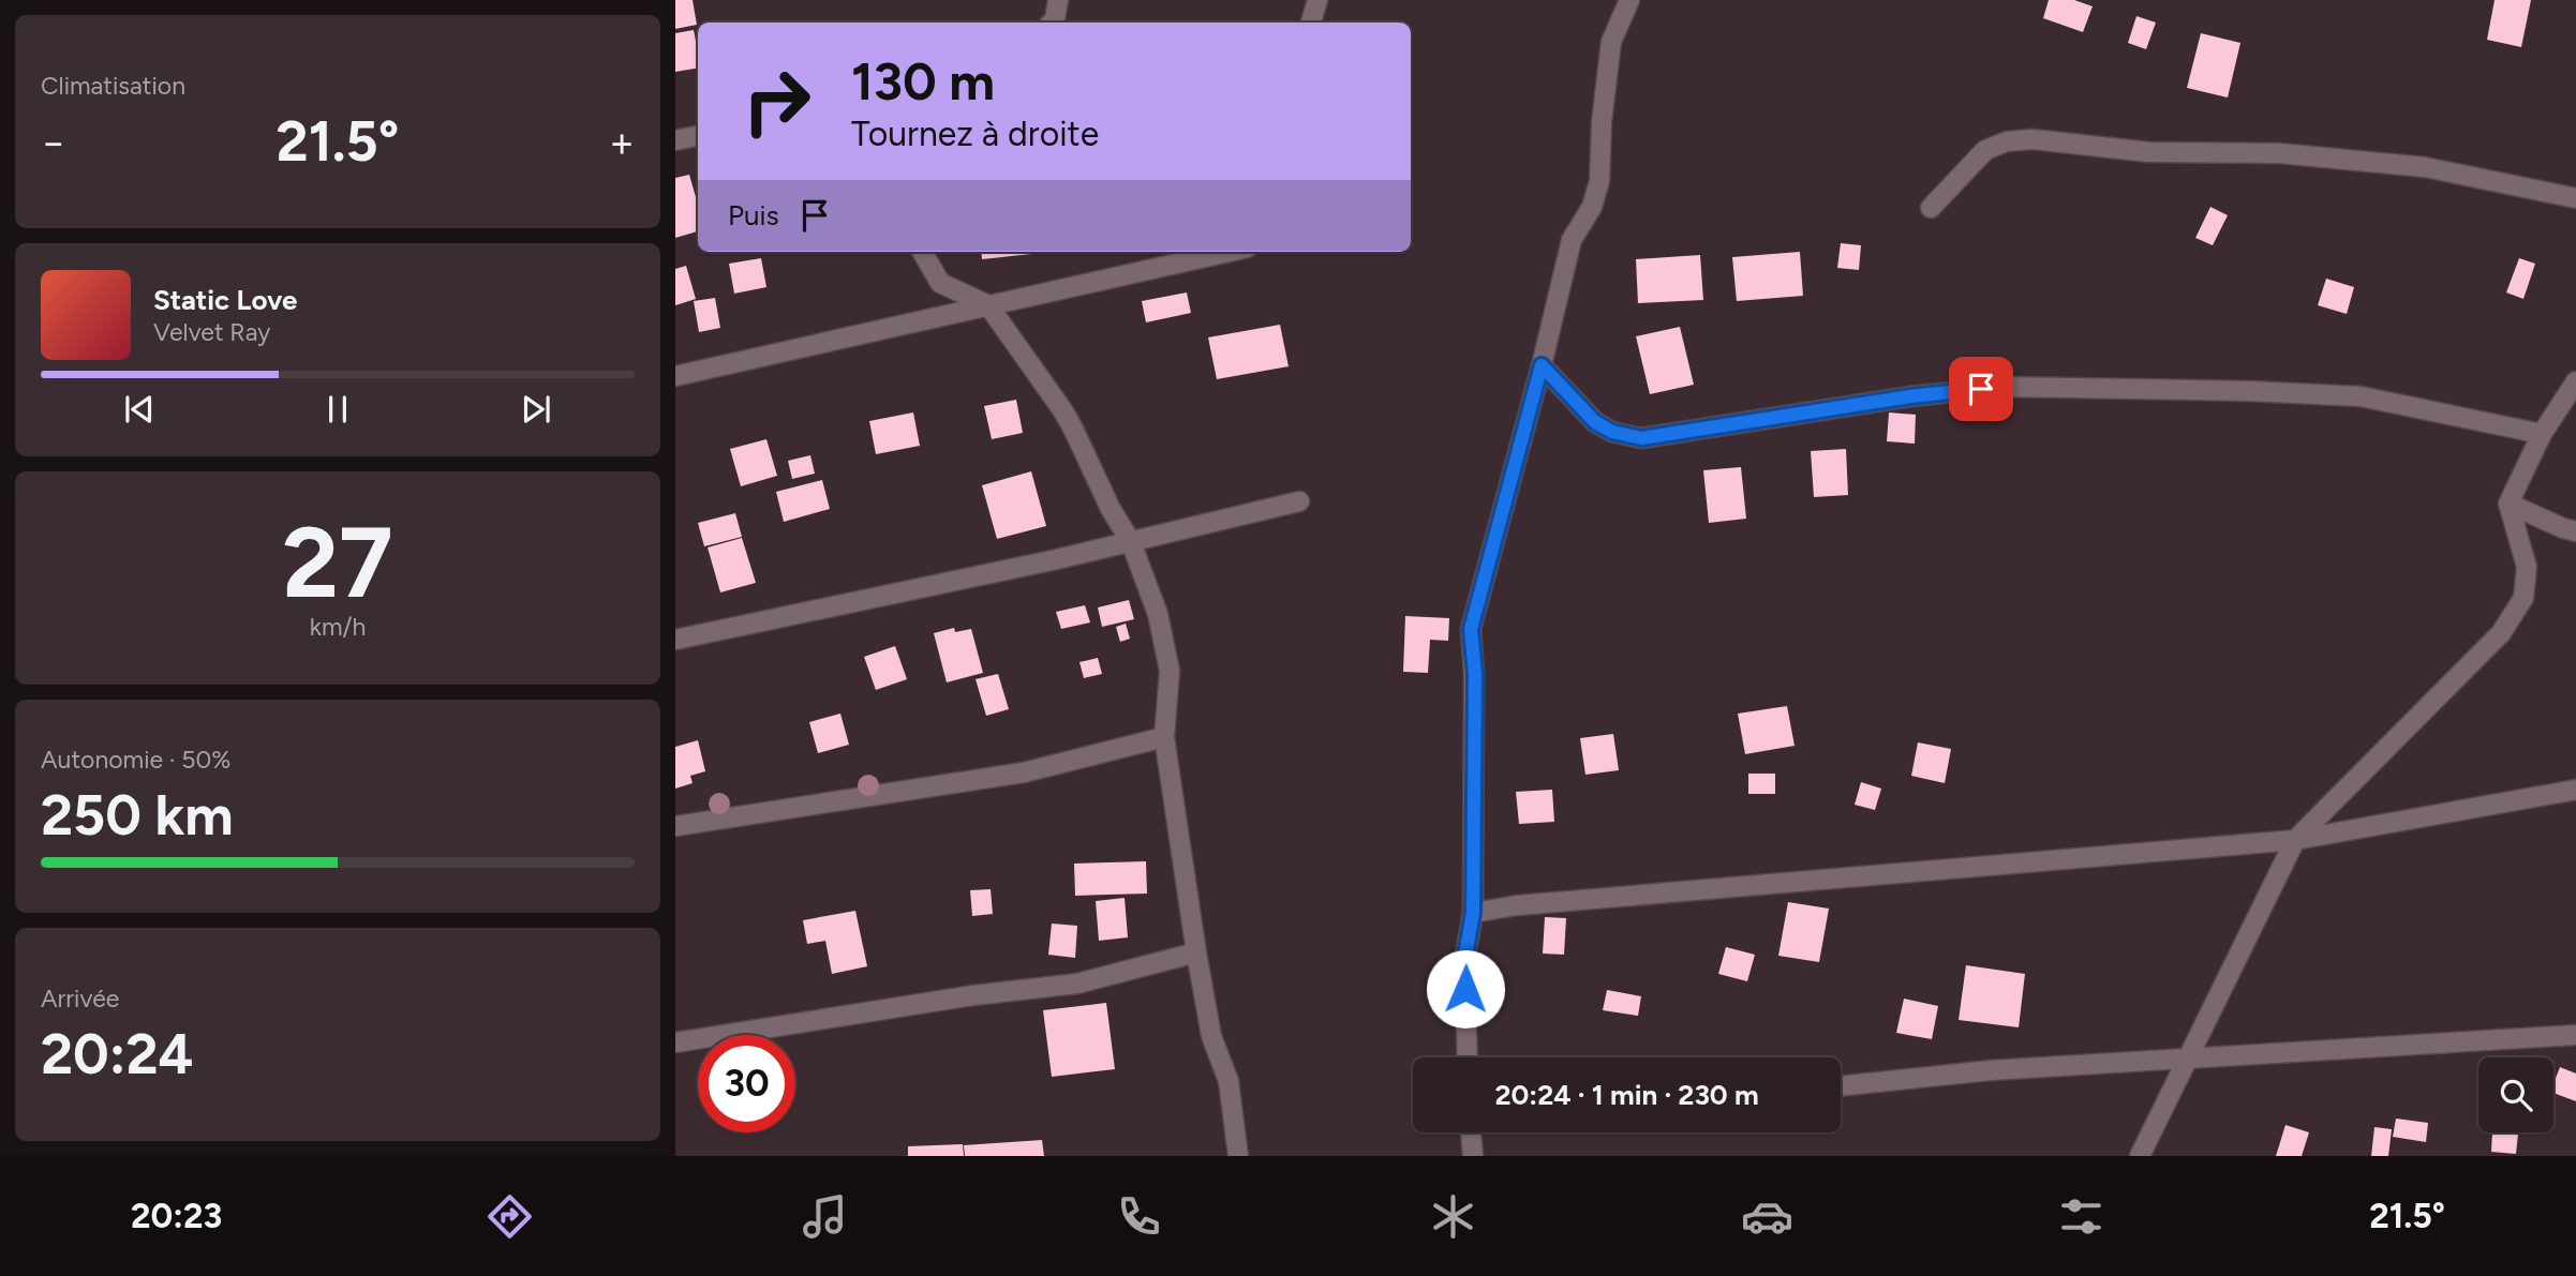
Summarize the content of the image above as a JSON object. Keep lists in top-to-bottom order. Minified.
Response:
{"page":{"tile":["Climatisation",["27","km/h"],["Autonomie · 50%","250 km"],["Arrivée","20:24"]],"turn":["130 m","Tournez à droite"],"heat":["−","21.5°","+"],"then":"Puis","song":["Static Love","Velvet Ray"],"limit":"30","trip":"20:24 · 1 min · 230 m","tabs":["20:23","21.5°"]}}
